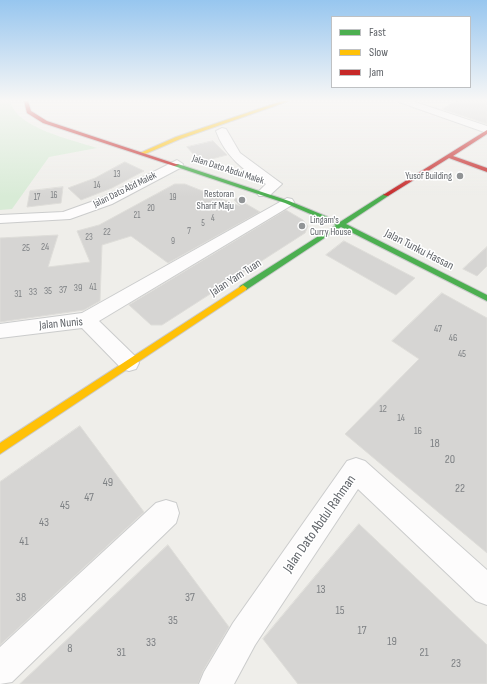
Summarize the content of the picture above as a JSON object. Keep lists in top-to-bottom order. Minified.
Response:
{"streets":{"main road":["Jalan Dato Abdul Malek","Jalan Tunku Hassan","Jalan Yam Tuan"],"street":["Jalan Dato Abd Malek","Jalan Nunis","Jalan Dato Abdul Rahman"]},"crossings":[["Jalan Dato Abdul Malek","Jalan Dato Abd Malek"],["Jalan Dato Abdul Malek","Jalan Tunku Hassan"],["Jalan Dato Abdul Malek","Jalan Yam Tuan"],["Jalan Tunku Hassan","Jalan Yam Tuan"],["Jalan Yam Tuan","Jalan Nunis"]],"places":["Yusof Building","Restoran Sharif Maju","Lingam's Curry House"],"house_numbers":["13","14","16","17","19","20","21","4","5","7","22","23","9","24","25","41","39","37","35","33","31","47","46","45","12","14","16","18","20","49","22","47","45","43","41","13","38","37","15","35","17","19","33","8","31","21","23"],"legend":["Fast","Slow","Jam"]}
